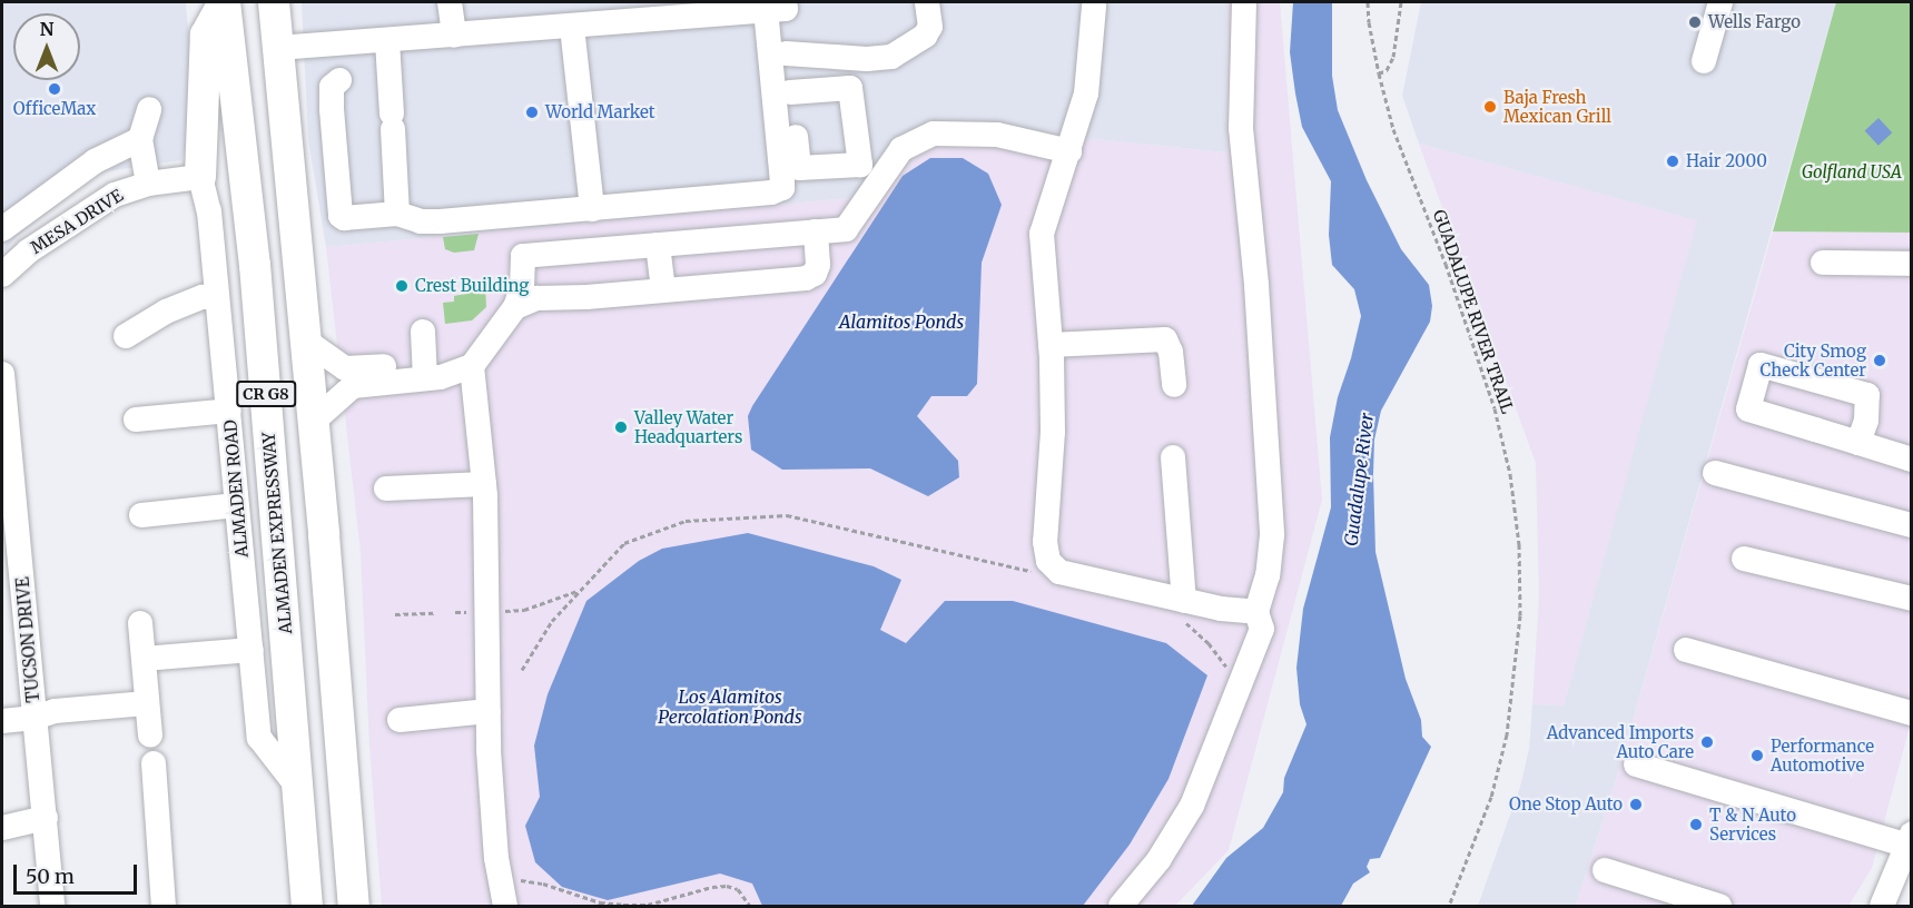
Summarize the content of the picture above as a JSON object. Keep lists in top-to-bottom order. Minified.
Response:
{"streets":{"main road":["CR G8","ALMADEN EXPRESSWAY"],"street":["MESA DRIVE","ALMADEN ROAD","TUCSON DRIVE"],"path":["GUADALUPE RIVER TRAIL"]},"crossings":[["MESA DRIVE","ALMADEN ROAD"],["ALMADEN ROAD","ALMADEN EXPRESSWAY"]],"water":["Alamitos Ponds","Guadalupe River","Los Alamitos Percolation Ponds"],"parks":["Golfland USA"],"places":["Wells Fargo","OfficeMax","Baja Fresh Mexican Grill","World Market","Hair 2000","Crest Building","City Smog Check Center","Valley Water Headquarters","Advanced Imports Auto Care","Performance Automotive","One Stop Auto","T & N Auto Services"],"scale_bar":"50 m","north":"top"}
